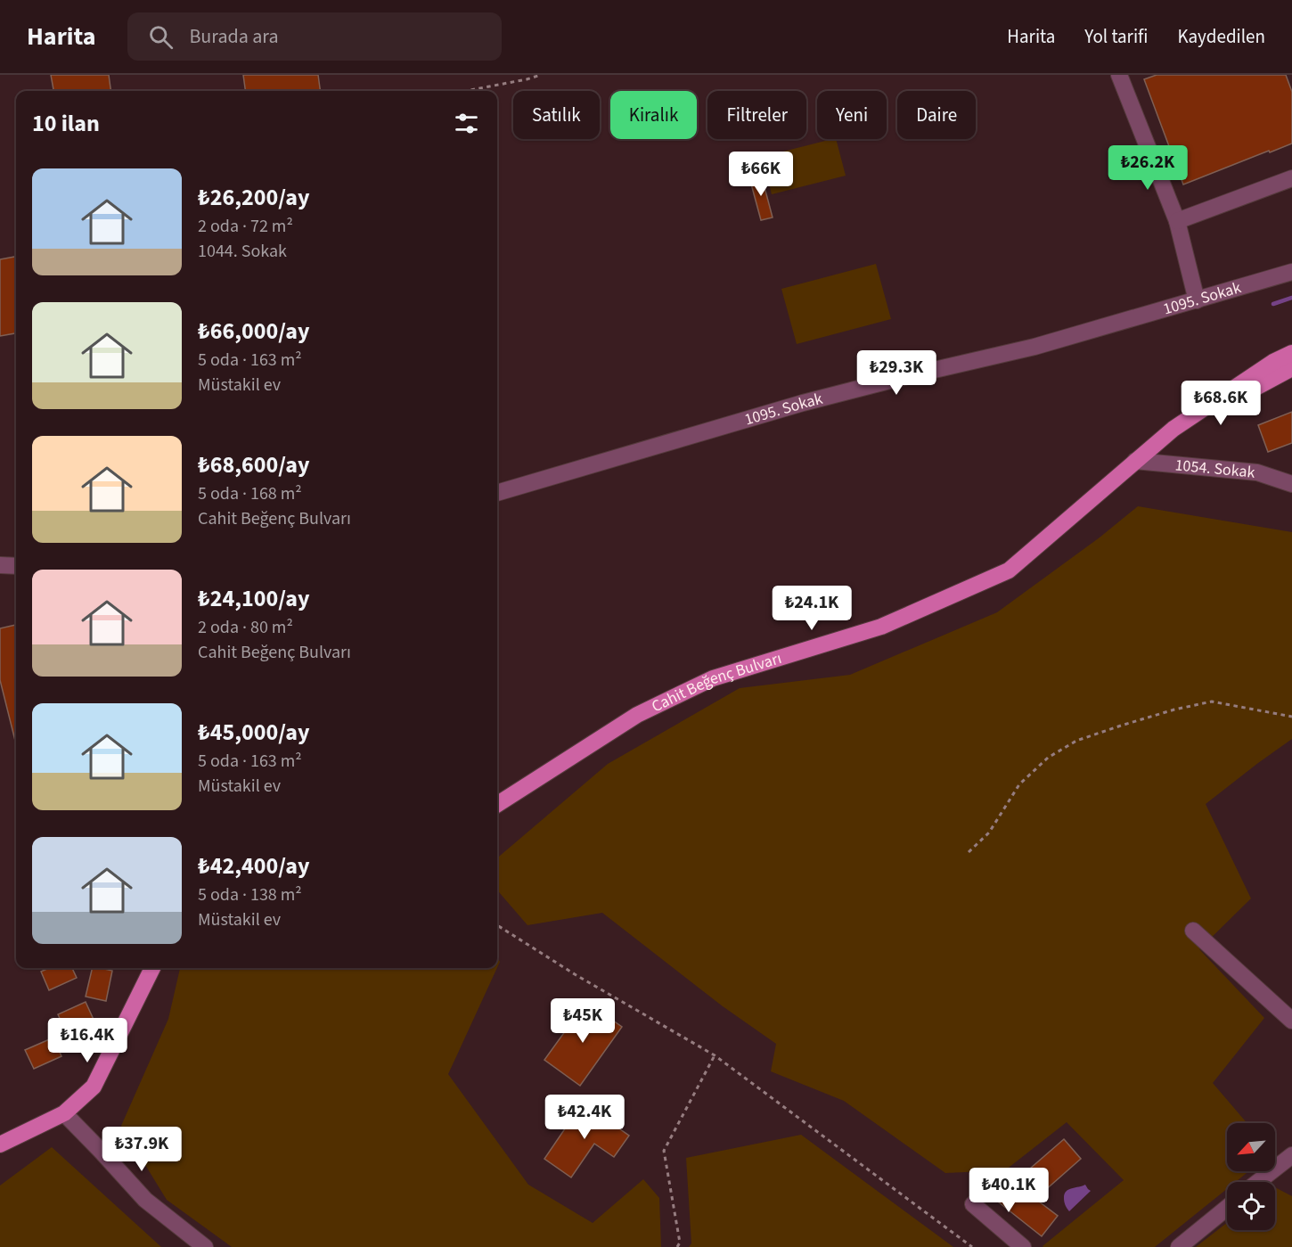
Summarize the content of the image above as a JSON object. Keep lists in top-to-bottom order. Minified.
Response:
{"streets":{"main road":["Cahit Beğenç Bulvarı"],"street":["1095. Sokak","1054. Sokak"]},"crossings":[["1054. Sokak","Cahit Beğenç Bulvarı"]],"north":"bottom left","page":{"header":"Harita","search":"Burada ara","nav":["Harita","Yol tarifi","Kaydedilen"],"chip":["Satılık","Kiralık","Filtreler","Yeni","Daire"],"heading":"10 ilan","price":["₺26.2K","₺66K","₺29.3K","₺68.6K","₺24.1K","₺45K","₺16.4K","₺42.4K","₺37.9K","₺40.1K"],"list":[{"name":"₺26,200/ay","note":"2 oda · 72 m² · 1044. Sokak"},{"name":"₺66,000/ay","note":"5 oda · 163 m² · Müstakil ev"},{"name":"₺68,600/ay","note":"5 oda · 168 m² · Cahit Beğenç Bulvarı"},{"name":"₺24,100/ay","note":"2 oda · 80 m² · Cahit Beğenç Bulvarı"},{"name":"₺45,000/ay","note":"5 oda · 163 m² · Müstakil ev"},{"name":"₺42,400/ay","note":"5 oda · 138 m² · Müstakil ev"}]}}
